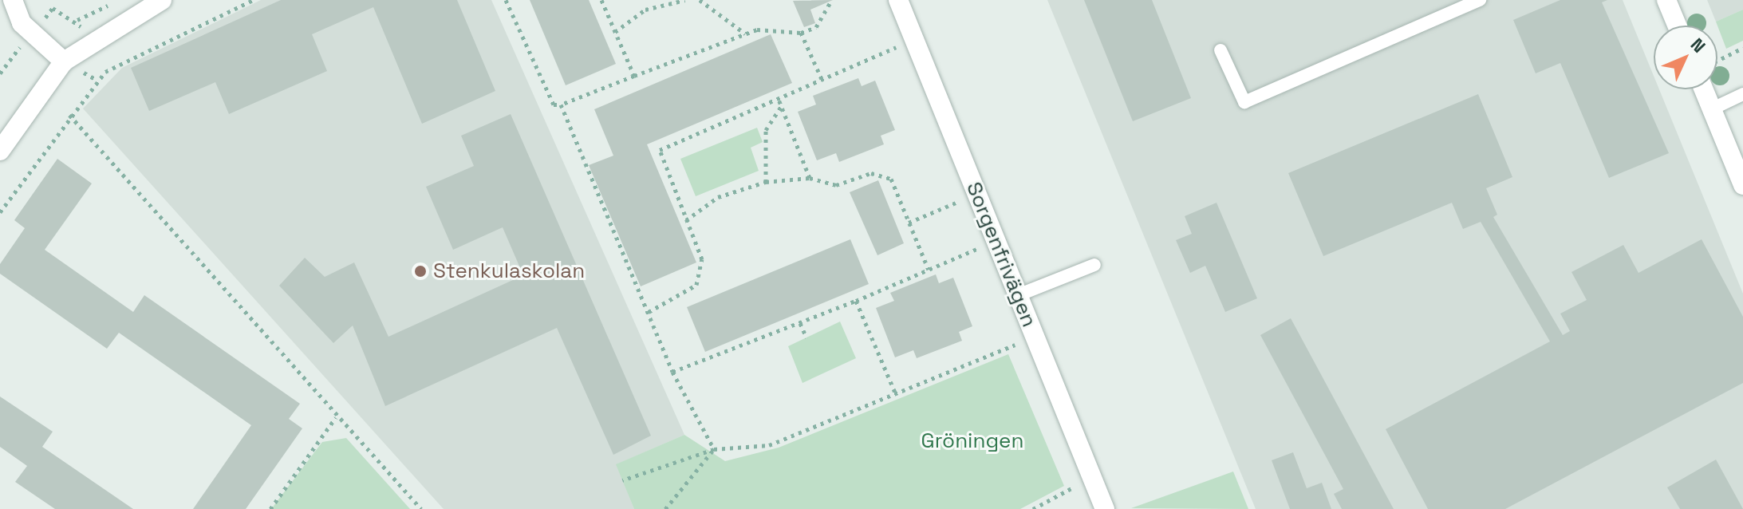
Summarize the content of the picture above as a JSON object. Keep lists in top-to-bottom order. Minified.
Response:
{"streets":{"street":["Sorgenfrivägen"]},"parks":["Gröningen"],"places":["Stenkulaskolan"],"north":"top right"}
